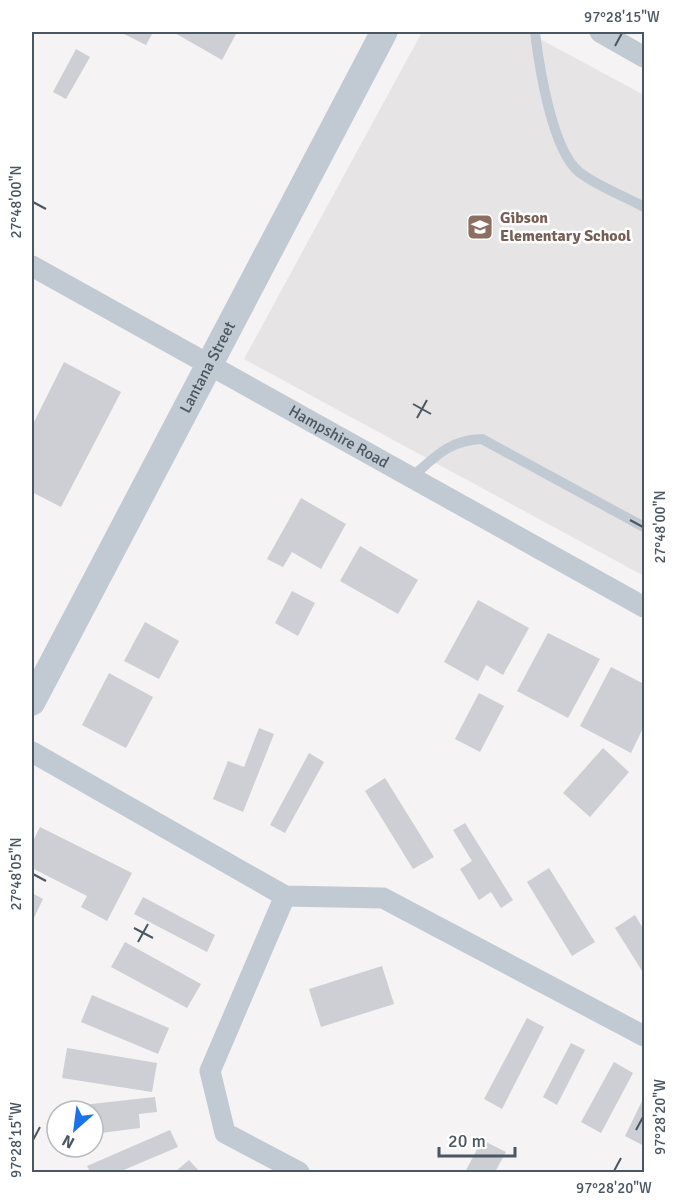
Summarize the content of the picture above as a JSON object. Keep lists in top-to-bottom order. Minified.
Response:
{"streets":{"street":["Lantana Street","Hampshire Road"]},"crossings":[["Lantana Street","Hampshire Road"]],"places":{"school or university":["Gibson Elementary School"]},"scale_bar":"20 m","north":"bottom left","coordinates":["97°28'15\"W","27°48'00\"N","27°48'05\"N","97°28'20\"W"]}
